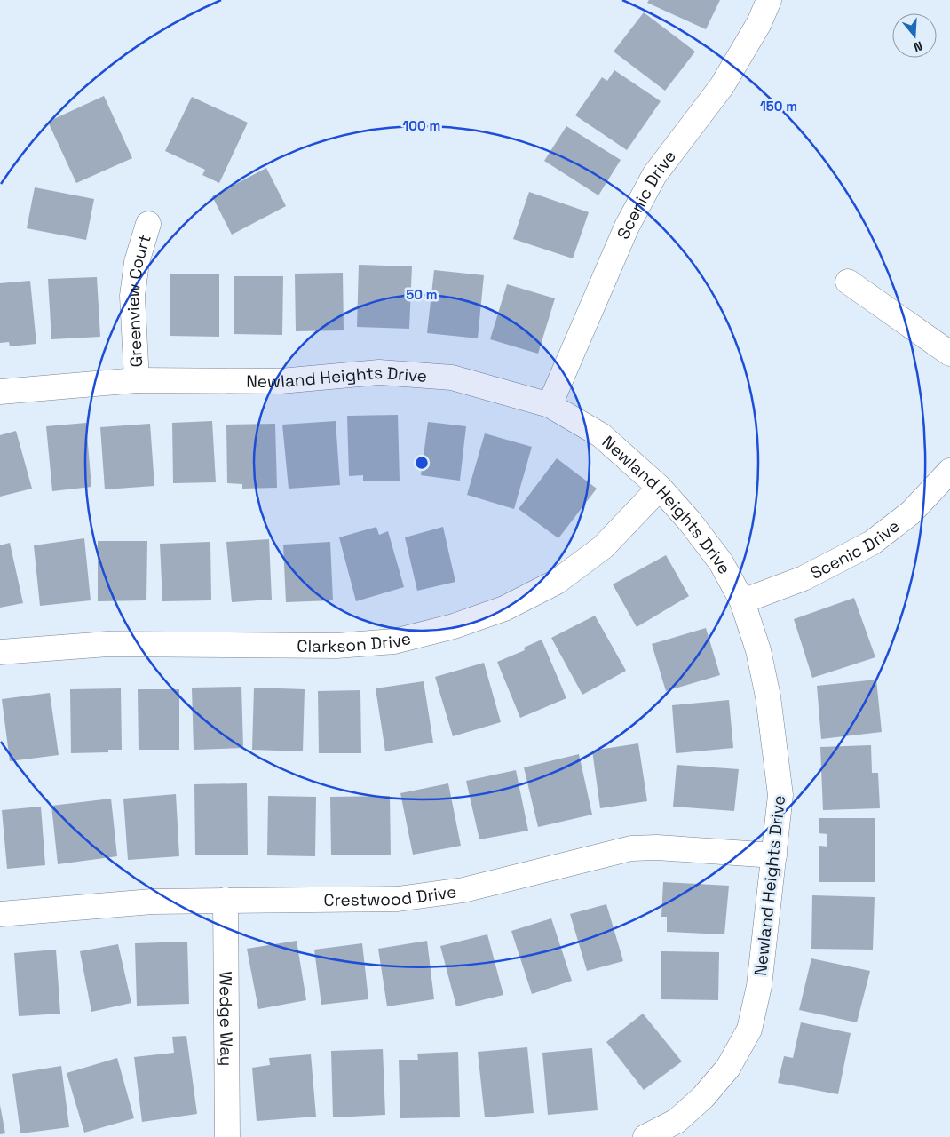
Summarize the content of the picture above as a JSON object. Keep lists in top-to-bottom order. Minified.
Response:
{"streets":{"street":["Scenic Drive","Greenview Court","Newland Heights Drive","Clarkson Drive","Crestwood Drive","Wedge Way"]},"crossings":[["Scenic Drive","Newland Heights Drive"],["Greenview Court","Newland Heights Drive"],["Newland Heights Drive","Clarkson Drive"],["Newland Heights Drive","Crestwood Drive"],["Crestwood Drive","Wedge Way"]],"north":"bottom","rings":["150 m","100 m","50 m"]}
